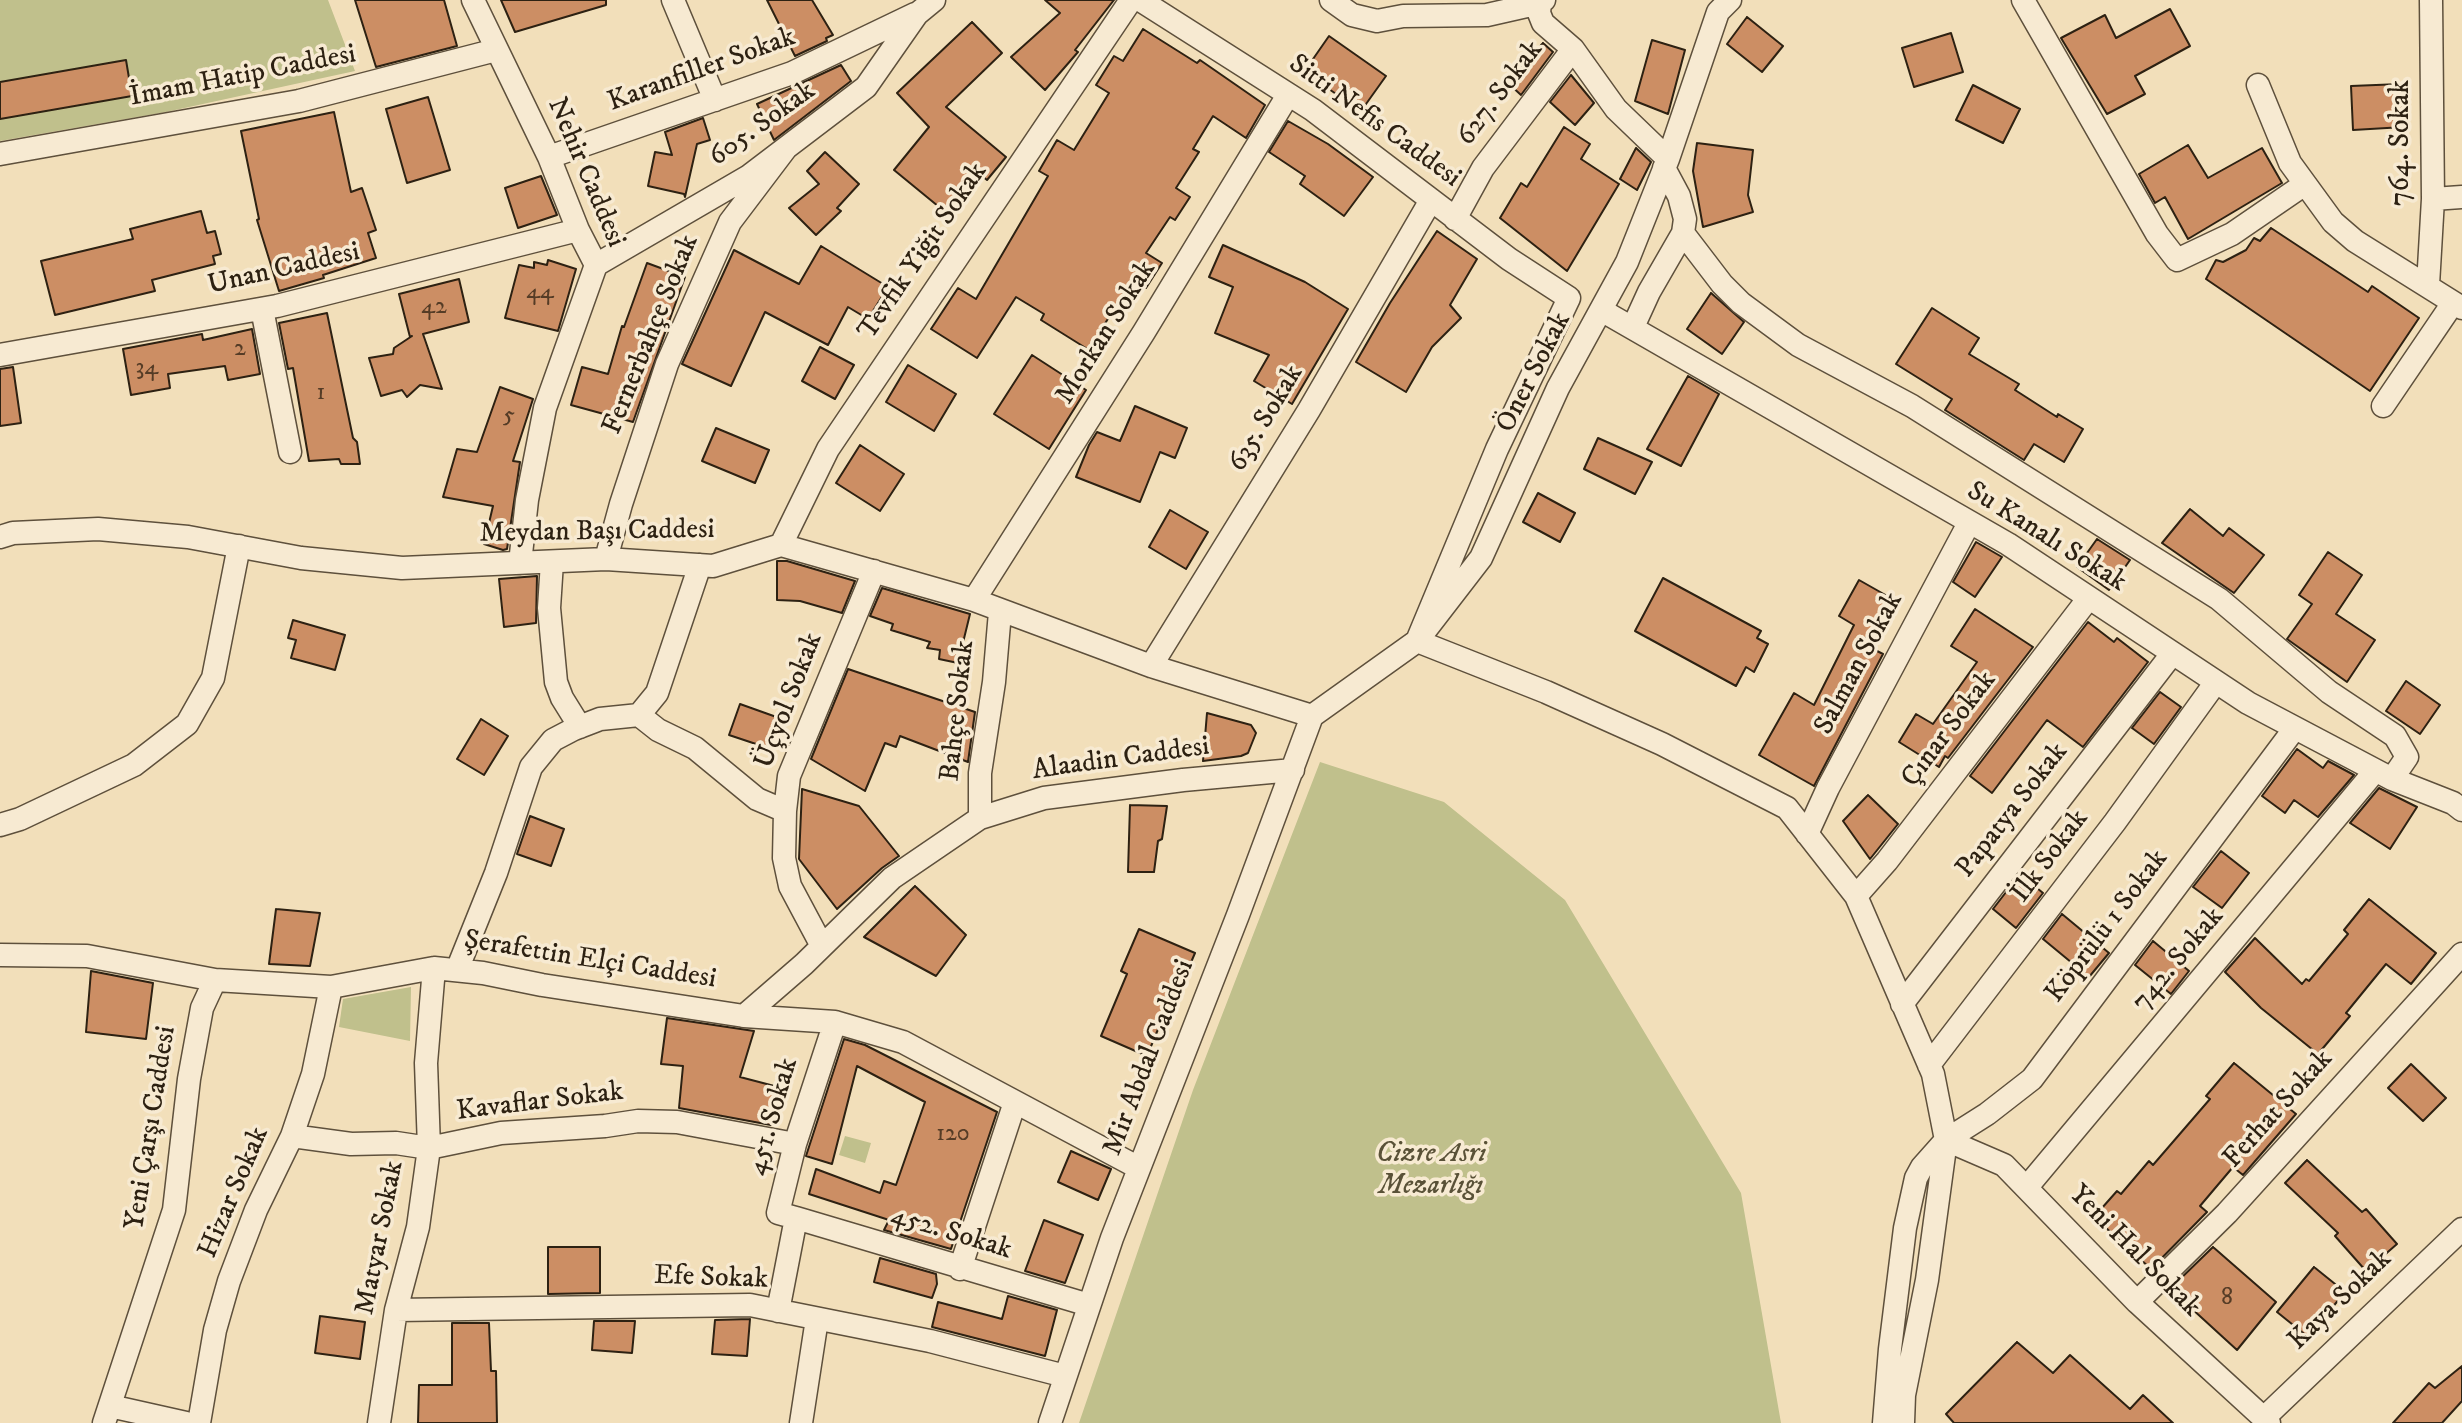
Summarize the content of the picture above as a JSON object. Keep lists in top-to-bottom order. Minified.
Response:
{"streets":{"street":["Karanfiller Sokak","İmam Hatip Caddesi","627. Sokak","Sitti Nefis Caddesi","605. Sokak","764. Sokak","Nehir Caddesi","Tevfik Yiğit Sokak","Unan Caddesi","Morkan Sokak","Fernerbahçe Sokak","Öner Sokak","635. Sokak","Meydan Başı Caddesi","Su Kanalı Sokak","Salman Sokak","Üçyol Sokak","Bahçe Sokak","Çınar Sokak","Alaadin Caddesi","Papatya Sokak","İlk Sokak","Köprülü 1 Sokak","742. Sokak","Şerafettin Elçi Caddesi","Mir Abdal Caddesi","Kavaflar Sokak","Ferhat Sokak","451. Sokak","Yeni Çarşı Caddesi","Hizar Sokak","452. Sokak","Matyar Sokak","Yeni Hal Sokak","Efe Sokak","Kaya Sokak"]},"crossings":[["Karanfiller Sokak","605. Sokak"],["Karanfiller Sokak","Nehir Caddesi"],["İmam Hatip Caddesi","Nehir Caddesi"],["627. Sokak","Sitti Nefis Caddesi"],["Sitti Nefis Caddesi","Morkan Sokak"],["Sitti Nefis Caddesi","Öner Sokak"],["Sitti Nefis Caddesi","635. Sokak"],["605. Sokak","Nehir Caddesi"],["605. Sokak","Fernerbahçe Sokak"],["Nehir Caddesi","Unan Caddesi"],["Nehir Caddesi","Meydan Başı Caddesi"],["Tevfik Yiğit Sokak","Meydan Başı Caddesi"],["Fernerbahçe Sokak","Meydan Başı Caddesi"],["Öner Sokak","Su Kanalı Sokak"],["Öner Sokak","Mir Abdal Caddesi"],["Su Kanalı Sokak","Salman Sokak"],["Su Kanalı Sokak","Çınar Sokak"],["Su Kanalı Sokak","Papatya Sokak"],["Su Kanalı Sokak","İlk Sokak"],["Su Kanalı Sokak","Köprülü 1 Sokak"],["Su Kanalı Sokak","742. Sokak"],["Üçyol Sokak","Alaadin Caddesi"],["Bahçe Sokak","Alaadin Caddesi"],["Alaadin Caddesi","Şerafettin Elçi Caddesi"],["Alaadin Caddesi","Mir Abdal Caddesi"],["Köprülü 1 Sokak","Yeni Hal Sokak"],["742. Sokak","Yeni Hal Sokak"],["Şerafettin Elçi Caddesi","Mir Abdal Caddesi"],["Şerafettin Elçi Caddesi","451. Sokak"],["Şerafettin Elçi Caddesi","Yeni Çarşı Caddesi"],["Şerafettin Elçi Caddesi","Hizar Sokak"],["Şerafettin Elçi Caddesi","Matyar Sokak"],["Mir Abdal Caddesi","452. Sokak"],["Mir Abdal Caddesi","Efe Sokak"],["Kavaflar Sokak","451. Sokak"],["Kavaflar Sokak","Hizar Sokak"],["Kavaflar Sokak","Matyar Sokak"],["Ferhat Sokak","Yeni Hal Sokak"],["451. Sokak","452. Sokak"],["Matyar Sokak","Efe Sokak"],["Yeni Hal Sokak","Kaya Sokak"]],"parks":["Cizre Asri Mezarlığı"],"house_numbers":["44","42","2","34","1","5","120","8"]}
